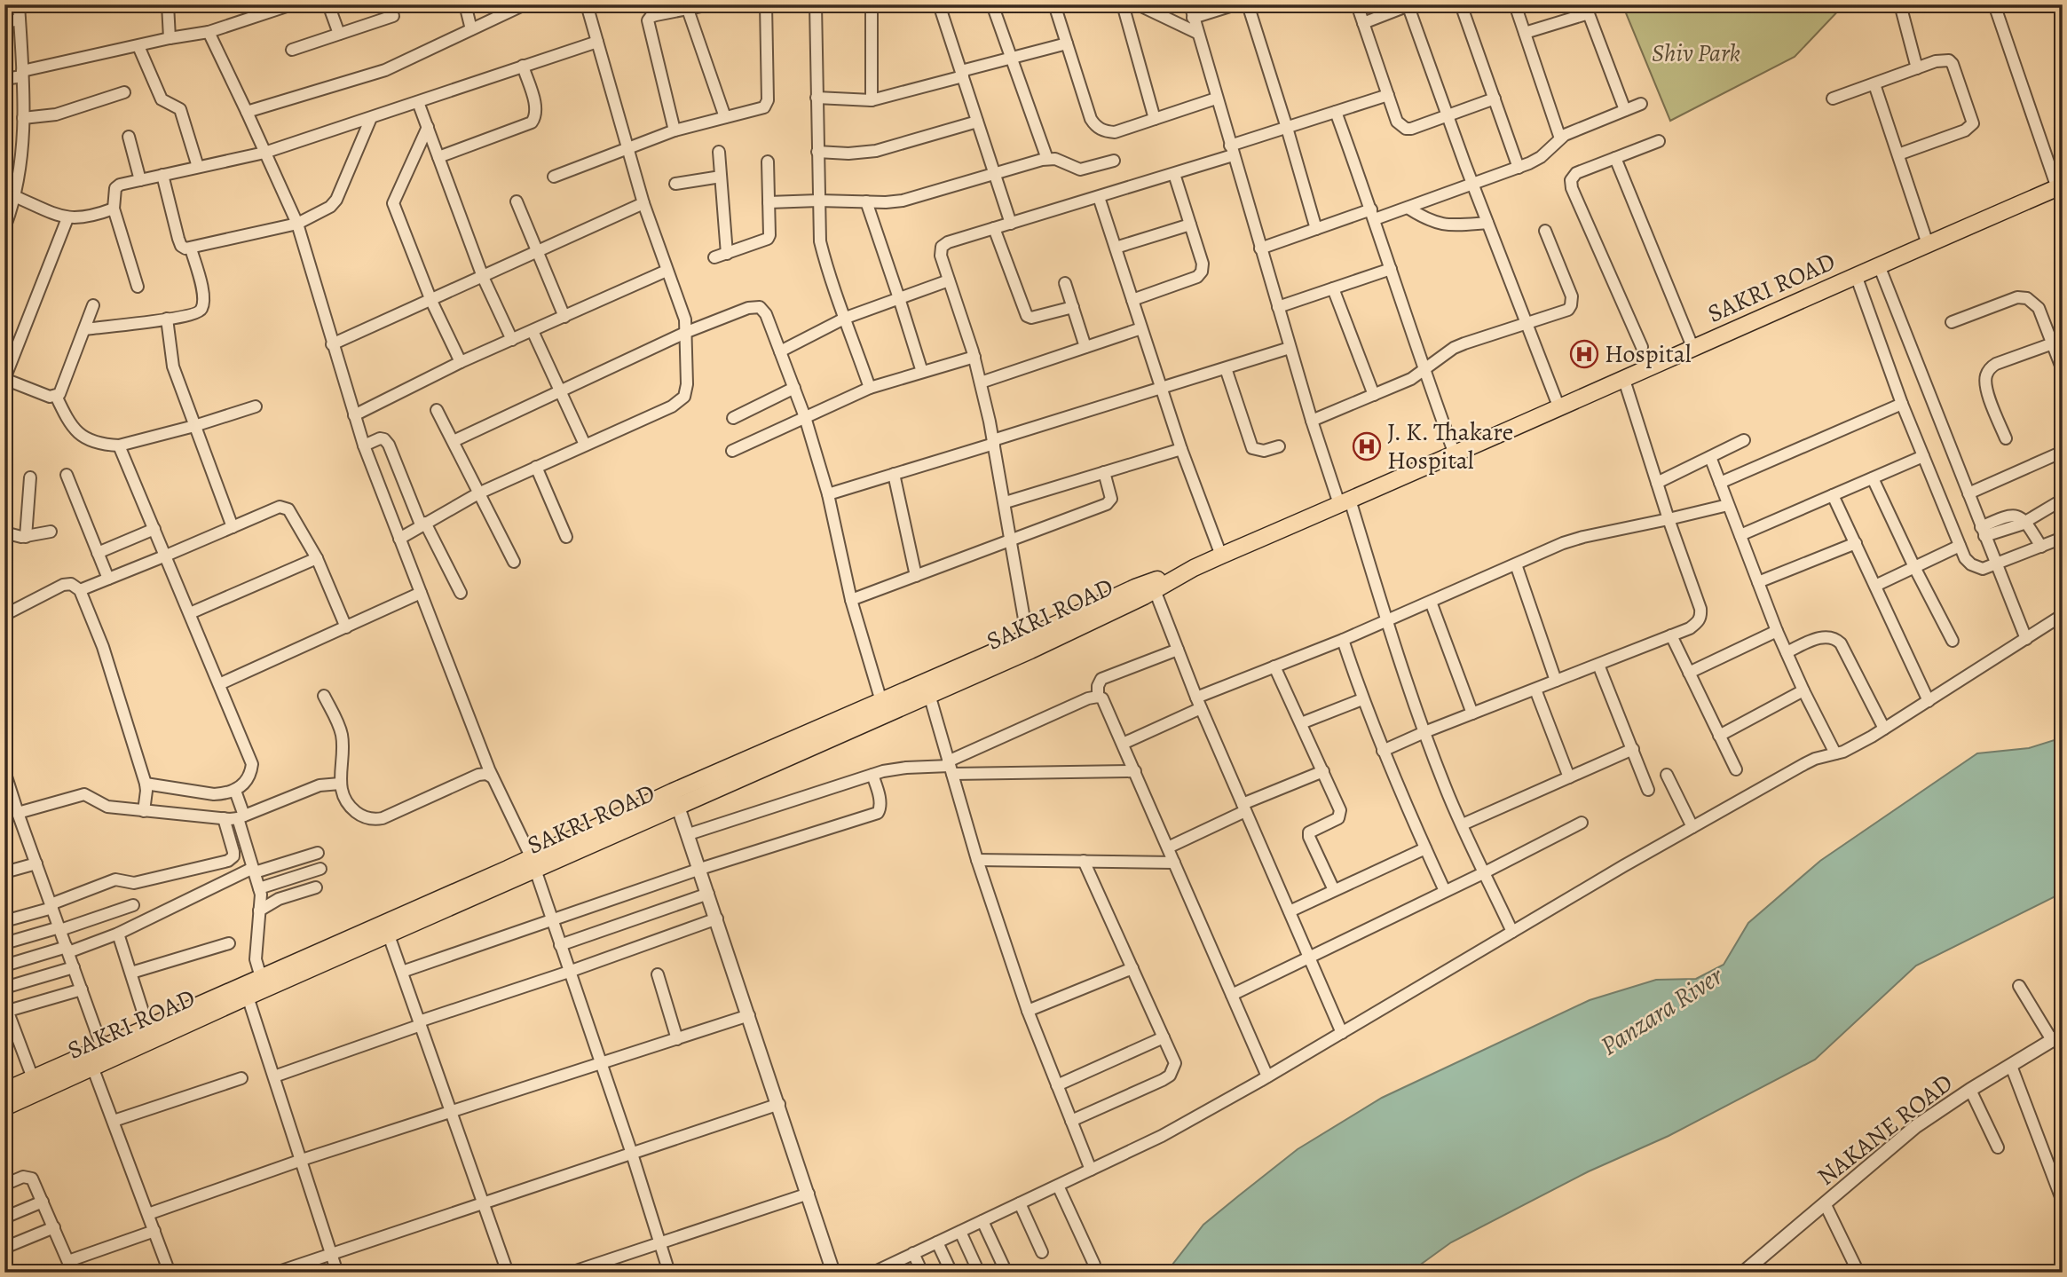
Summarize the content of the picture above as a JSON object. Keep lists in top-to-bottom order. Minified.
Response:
{"streets":{"main road":["SAKRI ROAD"],"street":["NAKANE ROAD"]},"water":["Panzara River"],"parks":["Shiv Park"],"places":{"hospital":["Hospital","J. K. Thakare Hospital"]}}
